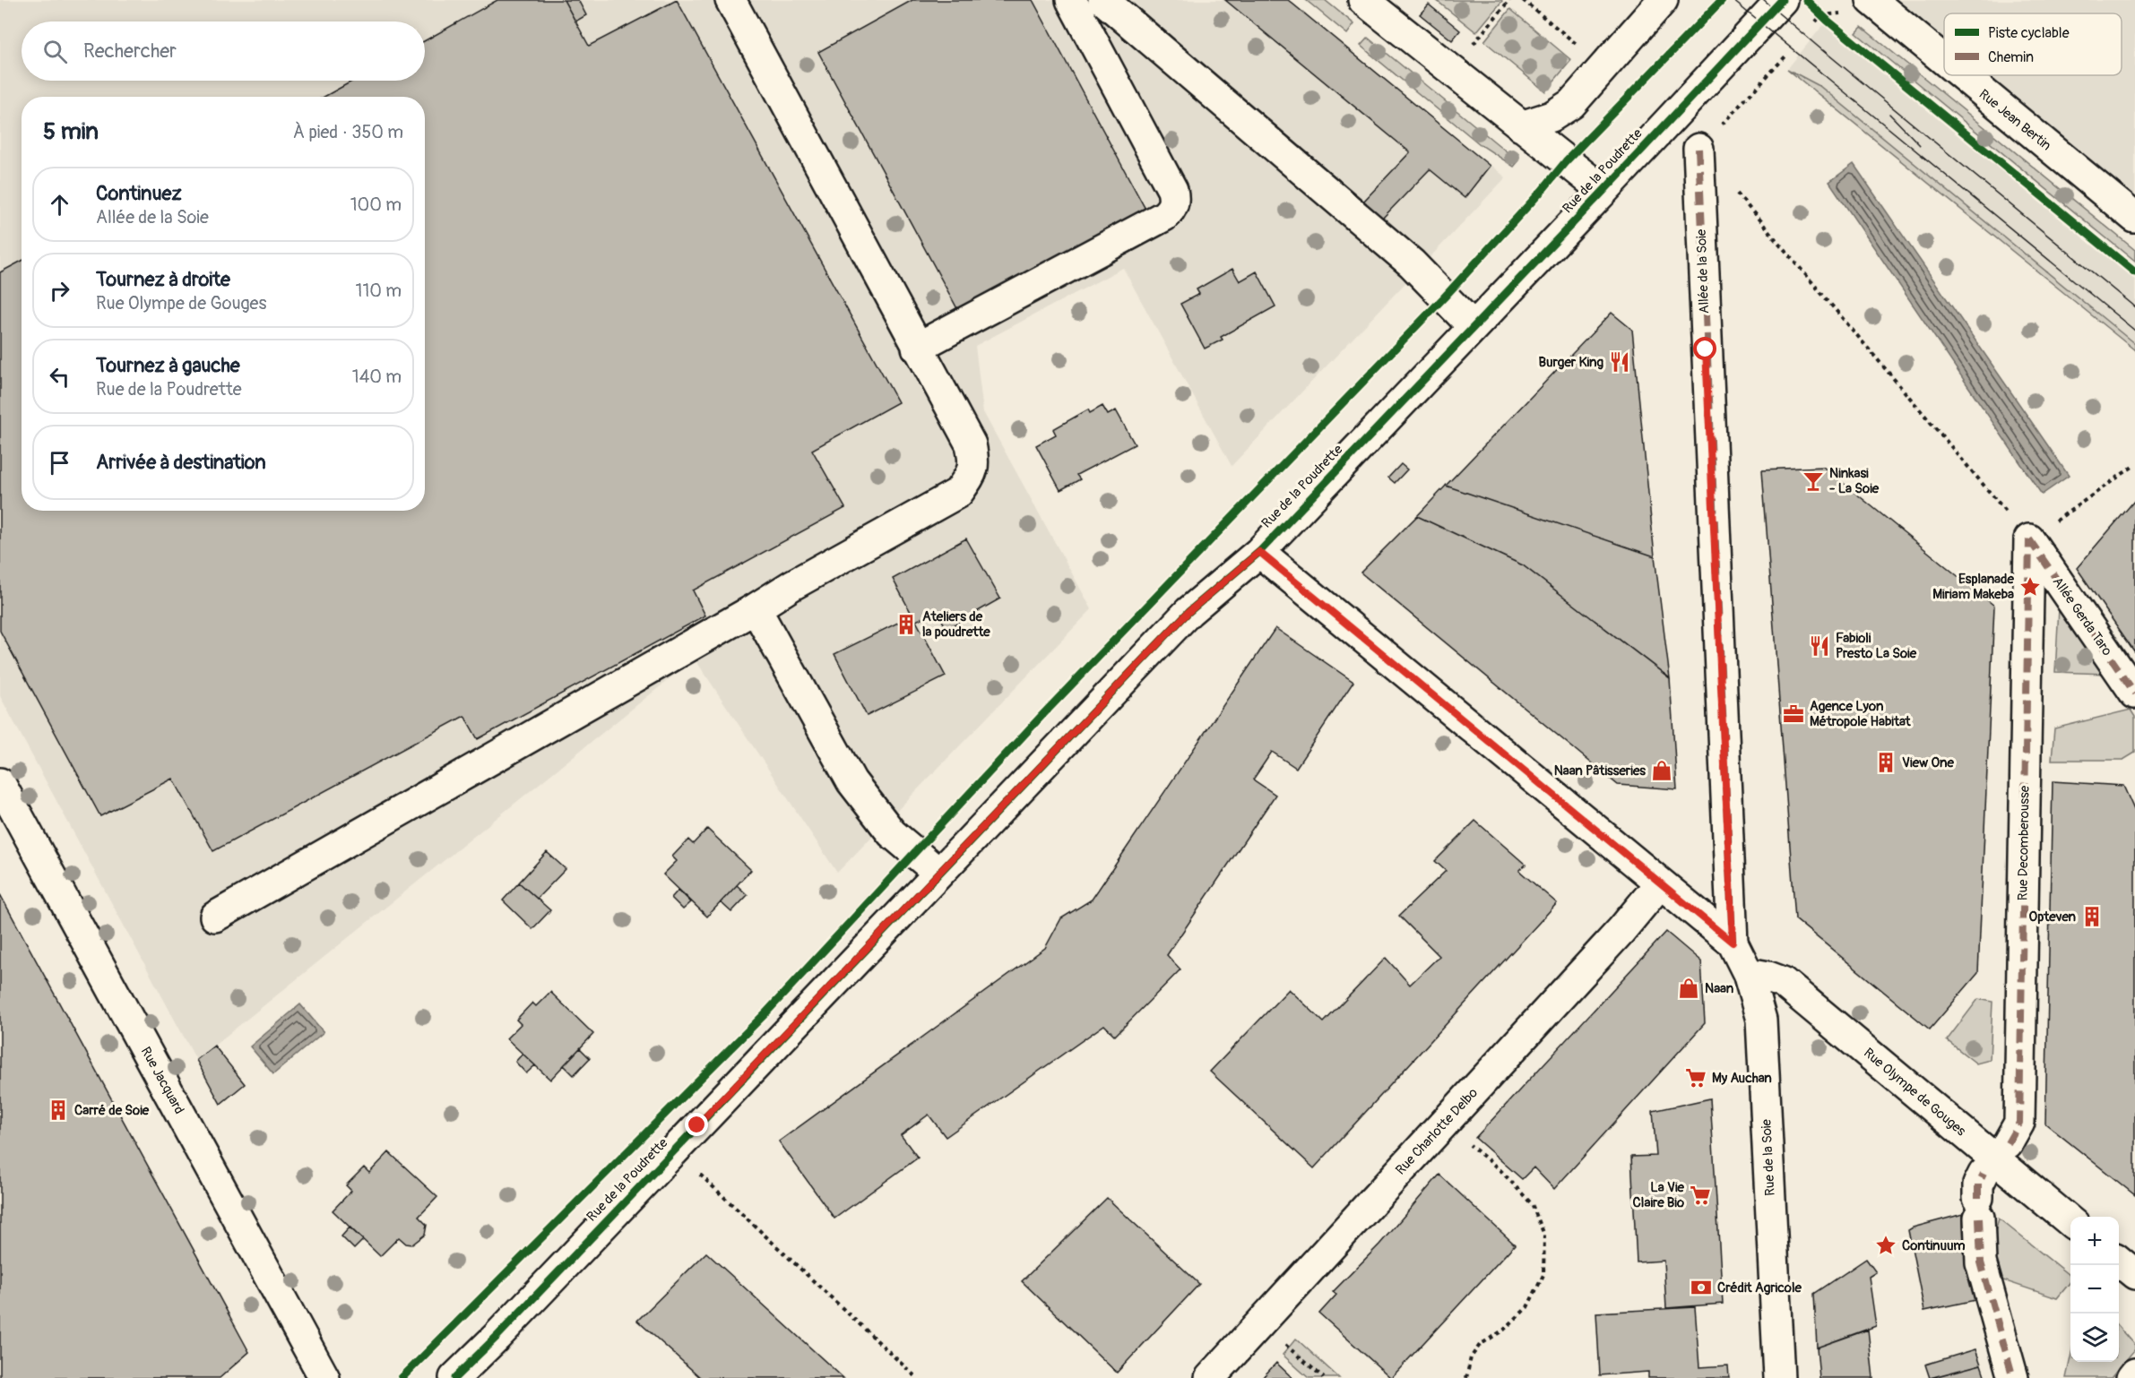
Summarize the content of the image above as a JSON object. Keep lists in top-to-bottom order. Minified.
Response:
{"streets":{"street":["Rue Jean Bertin","Rue de la Poudrette","Allée de la Soie","Allée Gerda Taro","Rue Decomberousse","Rue Jacquard","Rue Olympe de Gouges","Rue Charlotte Delbo","Rue de la Soie"]},"crossings":[["Allée de la Soie","Rue de la Soie"],["Allée Gerda Taro","Rue Decomberousse"],["Rue Olympe de Gouges","Rue de la Soie"]],"places":{"restaurant":["Burger King","Fabioli Presto La Soie"],"bar":["Ninkasi - La Soie"],"place":["Esplanade Miriam Makeba","Continuum"],"building":["Ateliers de la poudrette","View One","Opteven","Carré de Soie"],"office":["Agence Lyon Métropole Habitat"],"shop":["Naan Pâtisseries","Naan"],"supermarket":["My Auchan","La Vie Claire Bio"],"bank":["Crédit Agricole"]},"legend":["Piste cyclable","Chemin"],"page":{"search":"Rechercher","heading":["5 min","À pied · 350 m"],"list":[["Continuez","Allée de la Soie","100 m"],["Tournez à droite","Rue Olympe de Gouges","110 m"],["Tournez à gauche","Rue de la Poudrette","140 m"],"Arrivée à destination"],"map_buttons":["+","−"]}}
